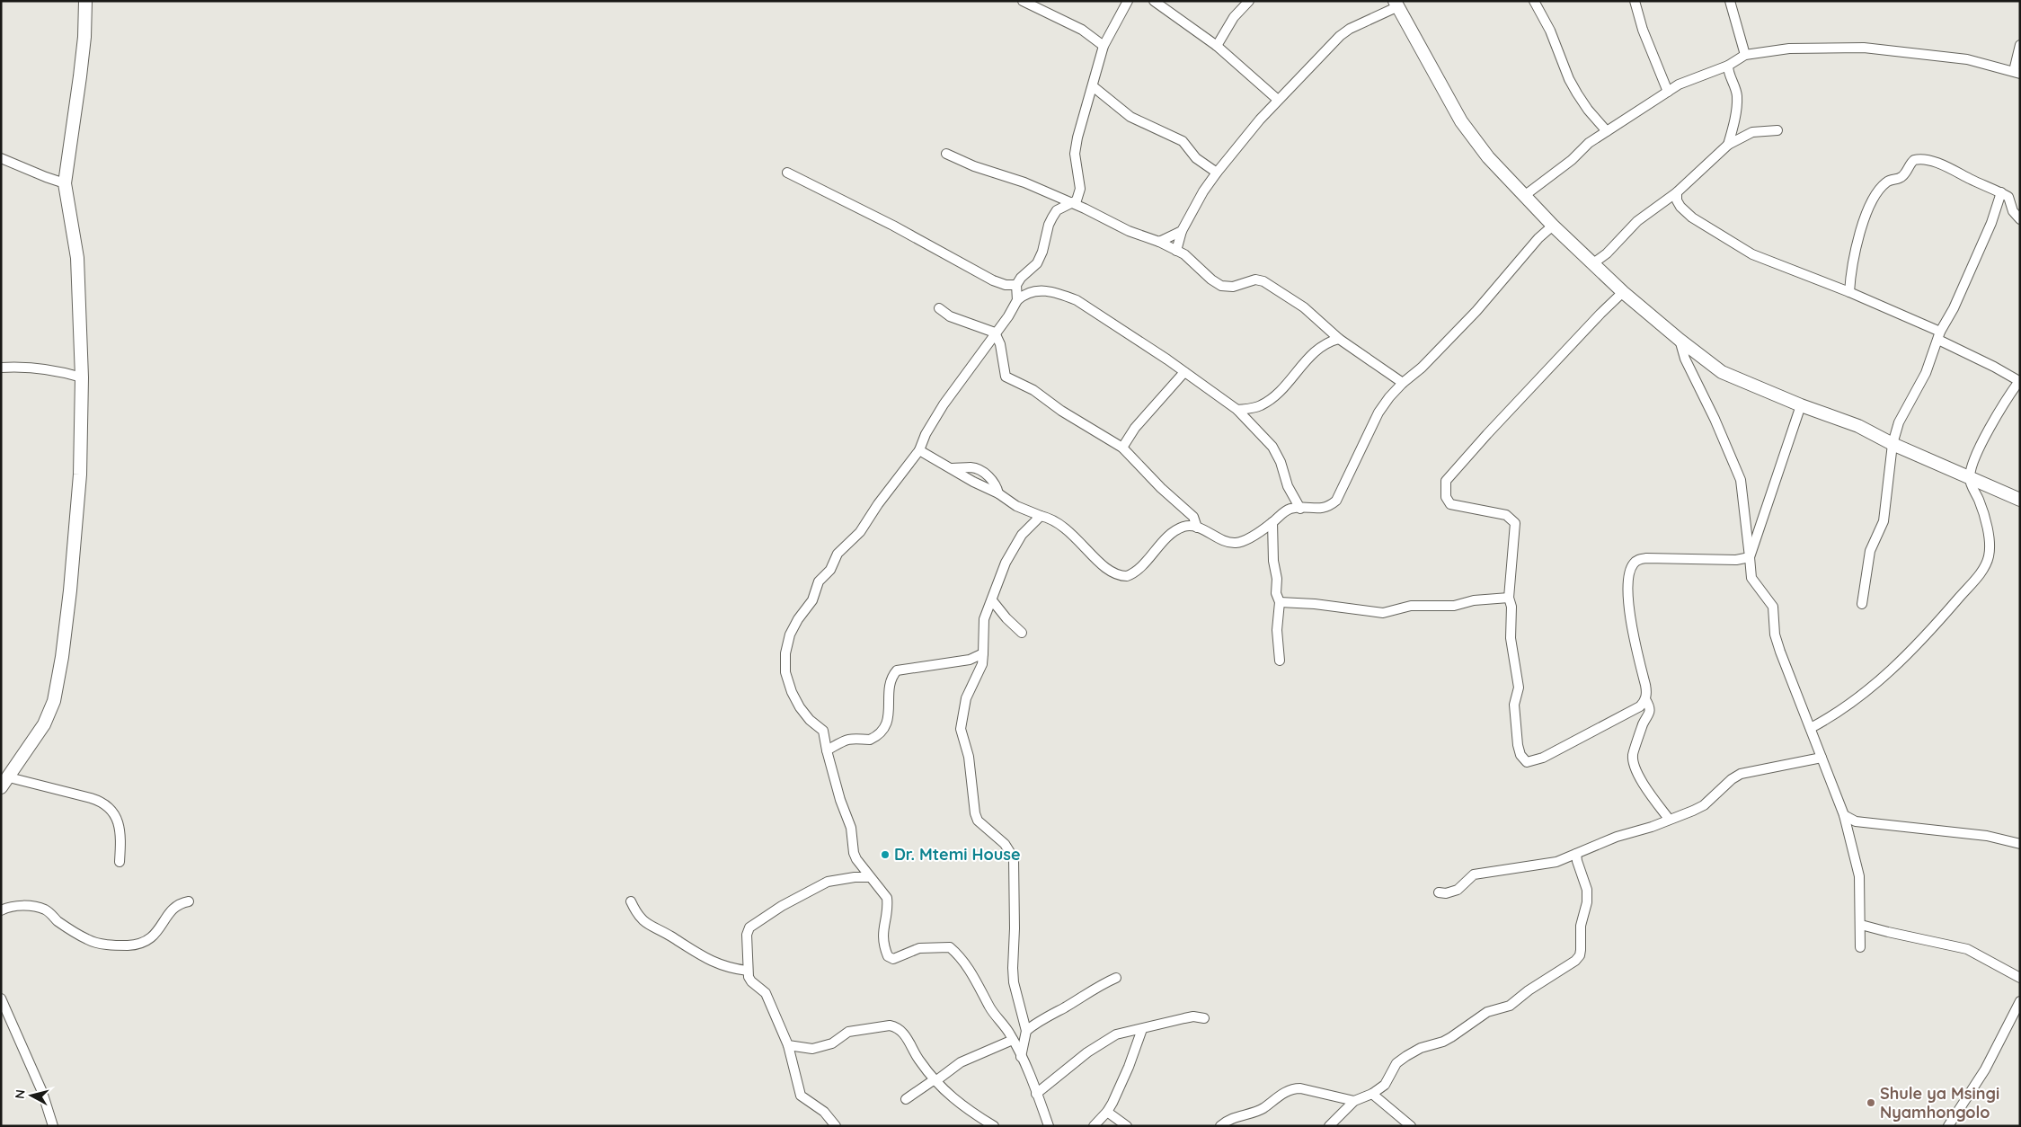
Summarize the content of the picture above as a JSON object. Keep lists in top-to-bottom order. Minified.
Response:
{"places":["Dr. Mtemi House","Shule ya Msingi Nyamhongolo"],"north":"left"}
